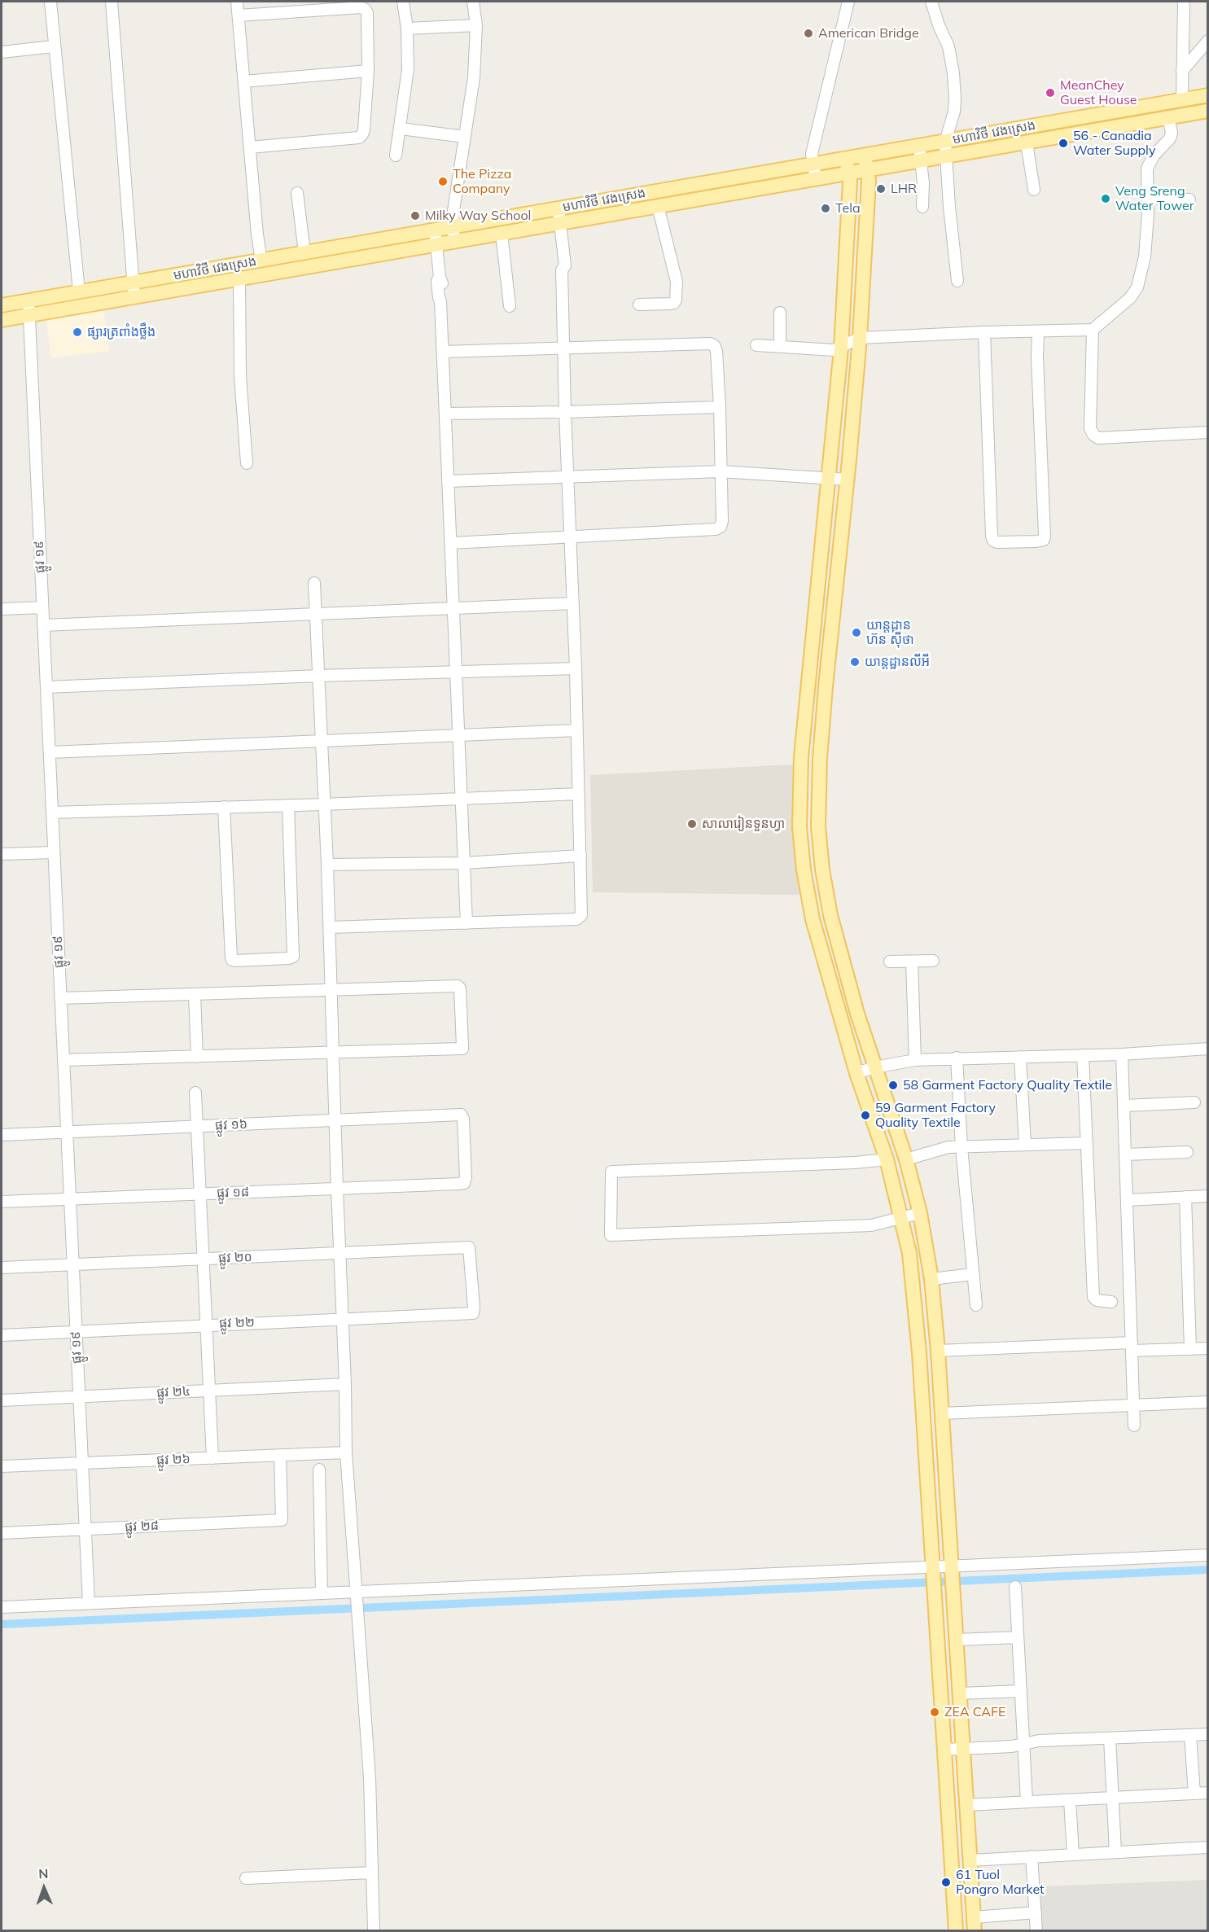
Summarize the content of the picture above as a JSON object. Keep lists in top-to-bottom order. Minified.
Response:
{"streets":{"main road":["មហាវិថី វេងស្រេង"],"street":["ផ្លូវ ១៩","ផ្លូវ ១៦","ផ្លូវ ១៨","ផ្លូវ ២០","ផ្លូវ ២២","ផ្លូវ ២៤","ផ្លូវ ២៦","ផ្លូវ ២៨"]},"crossings":[["មហាវិថី វេងស្រេង","ផ្លូវ ១៩"],["ផ្លូវ ១៩","ផ្លូវ ១៦"],["ផ្លូវ ១៩","ផ្លូវ ១៨"],["ផ្លូវ ១៩","ផ្លូវ ២០"],["ផ្លូវ ១៩","ផ្លូវ ២២"],["ផ្លូវ ១៩","ផ្លូវ ២៤"],["ផ្លូវ ១៩","ផ្លូវ ២៦"],["ផ្លូវ ១៩","ផ្លូវ ២៨"],["ផ្លូវ ១៦","ផ្លូវ ១៨"],["ផ្លូវ ២០","ផ្លូវ ២២"],["ផ្លូវ ២៦","ផ្លូវ ២៨"]],"places":["American Bridge","MeanChey Guest House","56 - Canadia Water Supply","The Pizza Company","LHR","Veng Sreng Water Tower","Tela","Milky Way School","ផ្សារត្រពាំងថ្លឹង","យាន្ដដ្ឋាន ហ៊ន ស៊ីថា","យាន្ដដ្ឋានលីអី","សាលារៀនទួនហ្វា","58 Garment Factory Quality Textile","59 Garment Factory Quality Textile","ZEA CAFE","61 Tuol Pongro Market"],"north":"top"}
